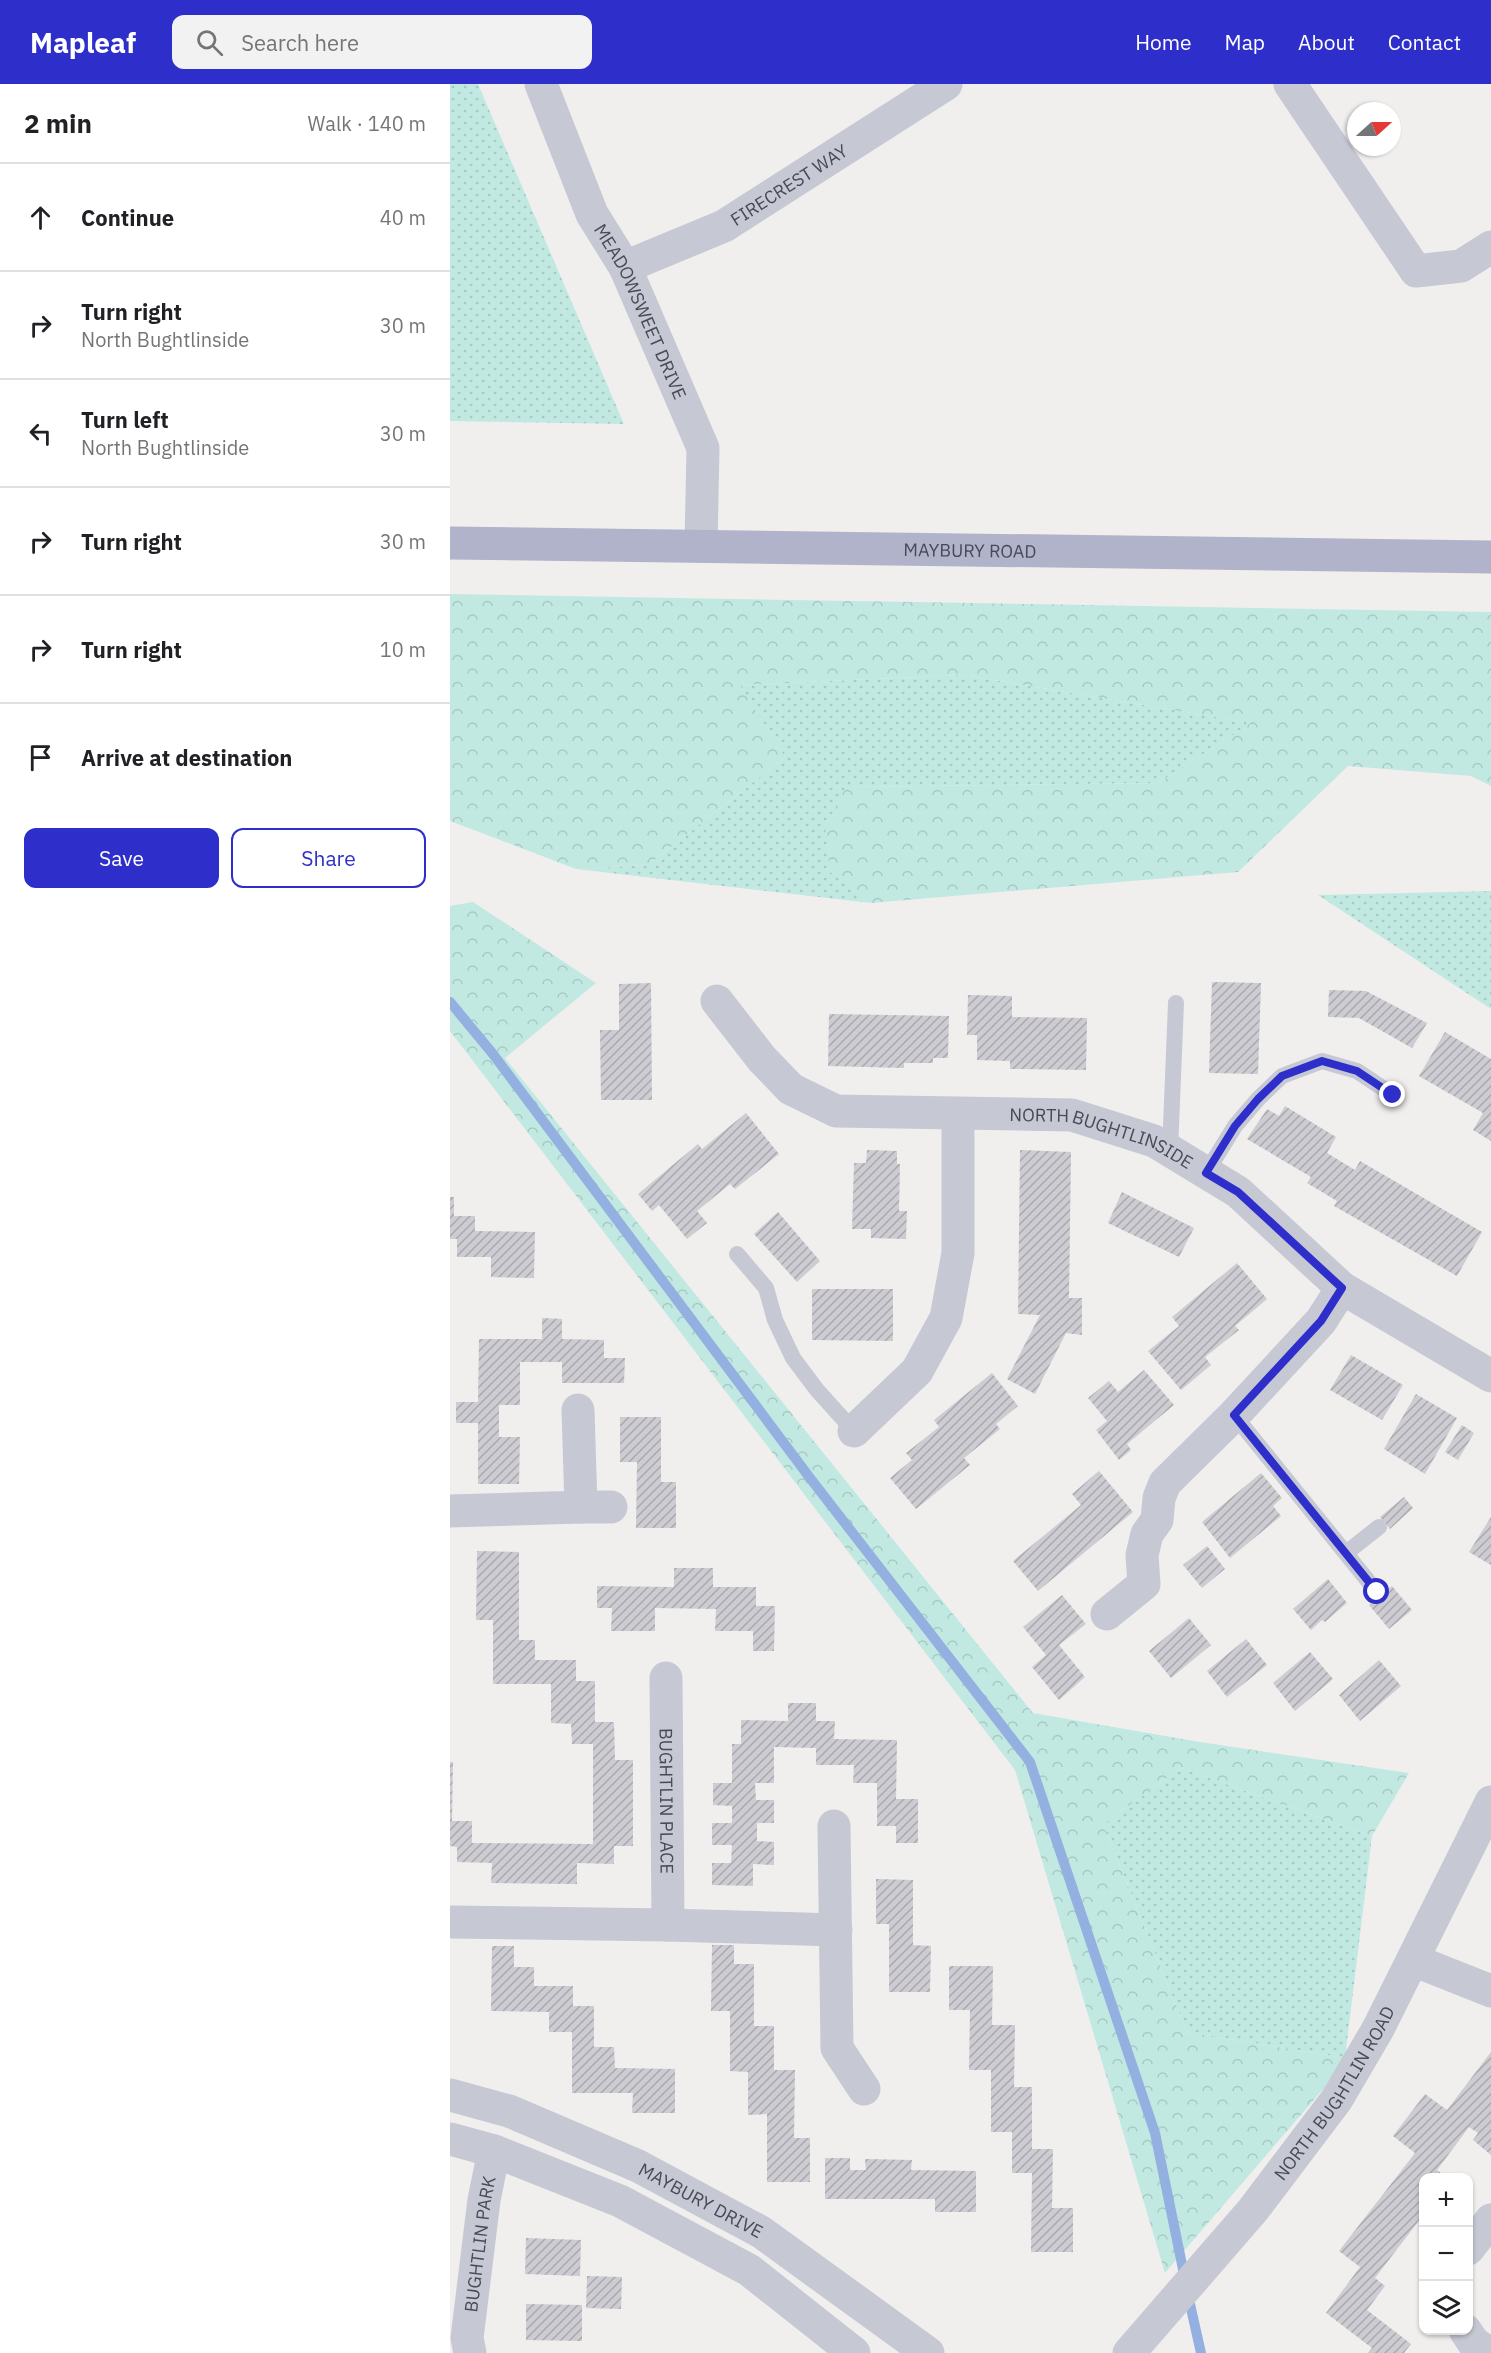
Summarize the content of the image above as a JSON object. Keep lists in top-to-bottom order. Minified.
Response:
{"streets":{"main road":["MAYBURY ROAD"],"street":["FIRECREST WAY","MEADOWSWEET DRIVE","NORTH BUGHTLINSIDE","BUGHTLIN PLACE","NORTH BUGHTLIN ROAD","MAYBURY DRIVE","BUGHTLIN PARK"]},"crossings":[["FIRECREST WAY","MEADOWSWEET DRIVE"],["MEADOWSWEET DRIVE","MAYBURY ROAD"]],"north":"right","page":{"header":"Mapleaf","search":"Search here","nav":["Home","Map","About","Contact"],"heading":["2 min","Walk · 140 m"],"list":[["Continue","40 m"],["Turn right","North Bughtlinside","30 m"],["Turn left","North Bughtlinside","30 m"],["Turn right","30 m"],["Turn right","10 m"],"Arrive at destination"],"buttons":["Save","Share"],"map_buttons":["+","−"]}}
